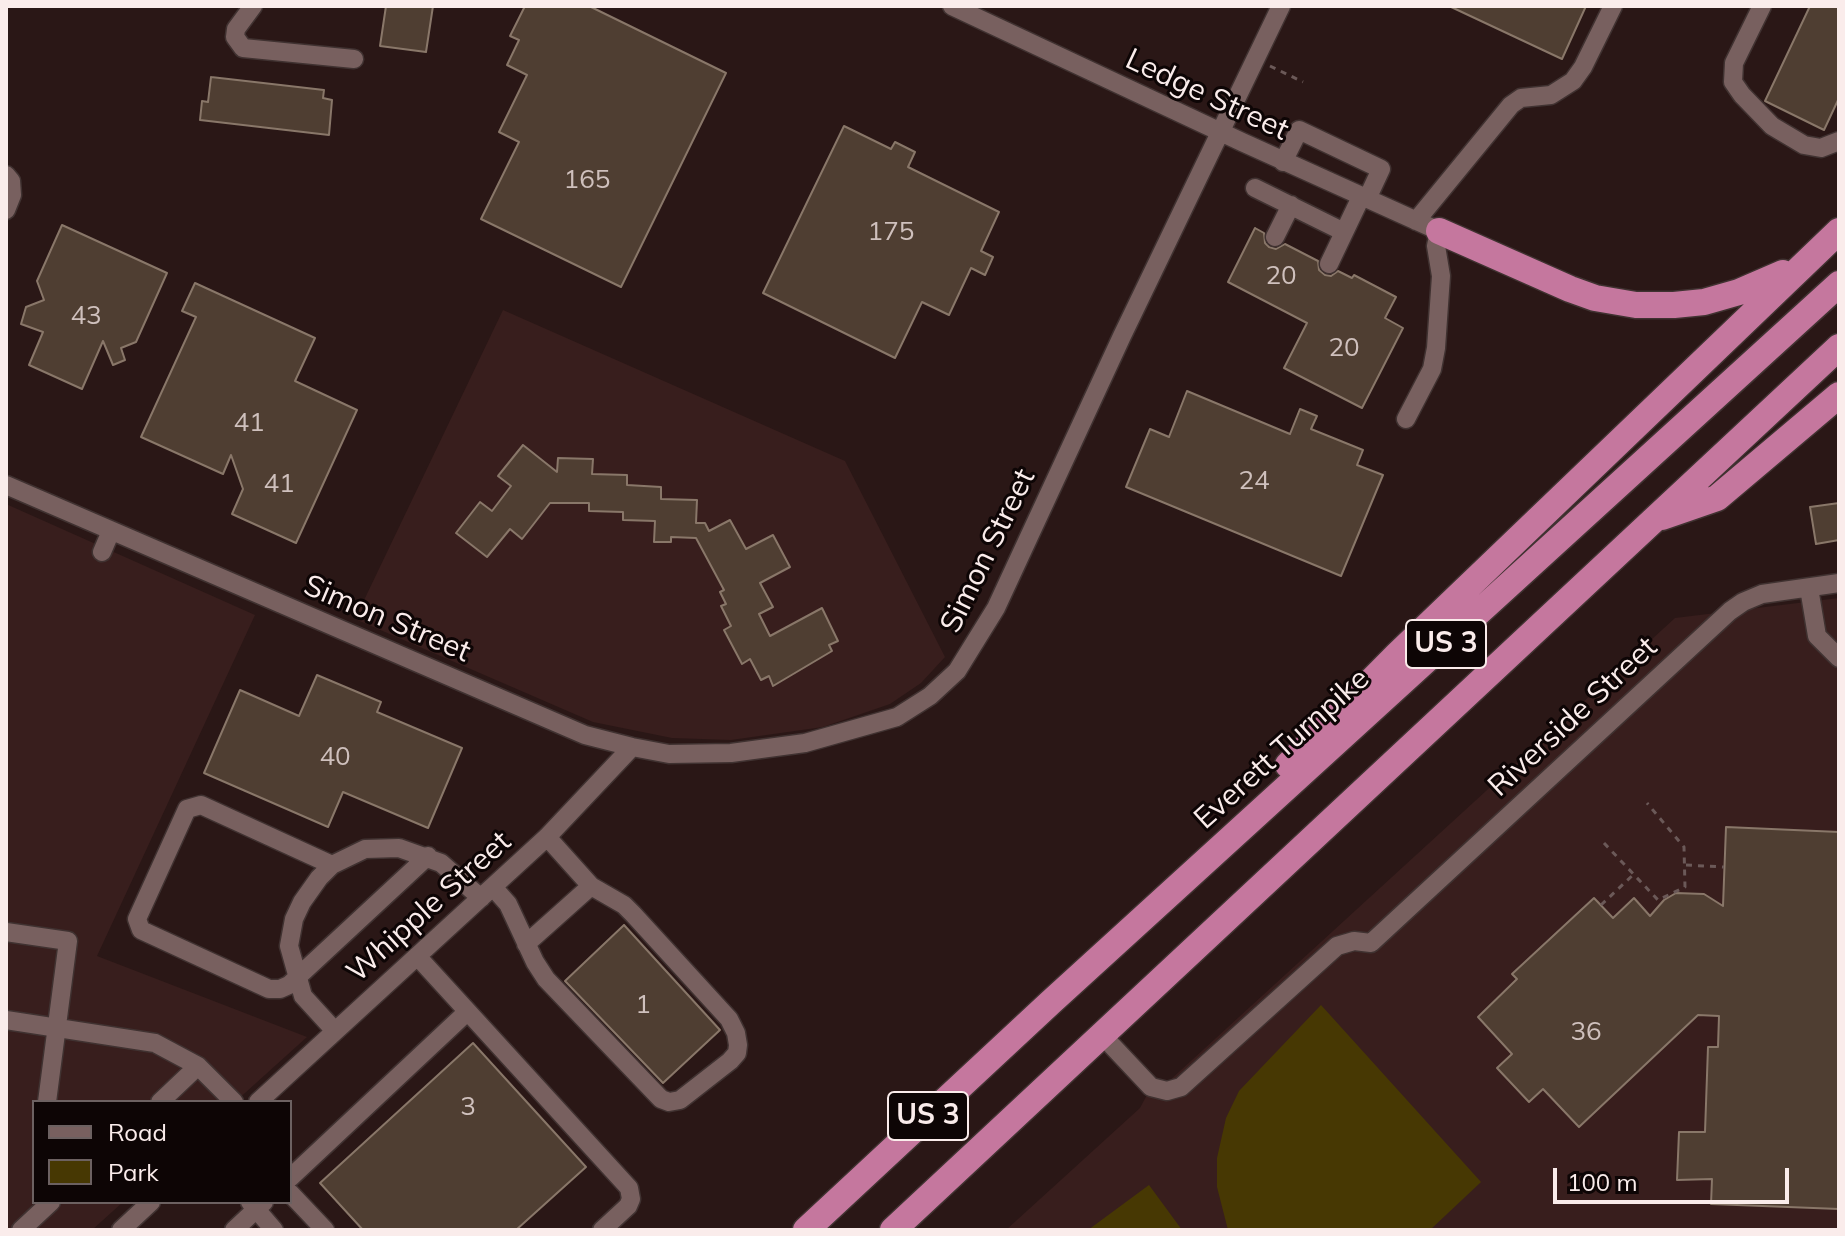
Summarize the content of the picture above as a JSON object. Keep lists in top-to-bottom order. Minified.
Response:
{"streets":{"highway":["US 3","Everett Turnpike"],"street":["Ledge Street","Simon Street","Riverside Street","Whipple Street"]},"crossings":[["Ledge Street","Simon Street"],["Simon Street","Whipple Street"],["US 3","Riverside Street"]],"house_numbers":["165","175","20","43","20","41","24","41","40","1","36","3"],"legend":["Road","Park"],"scale_bar":"100 m"}
